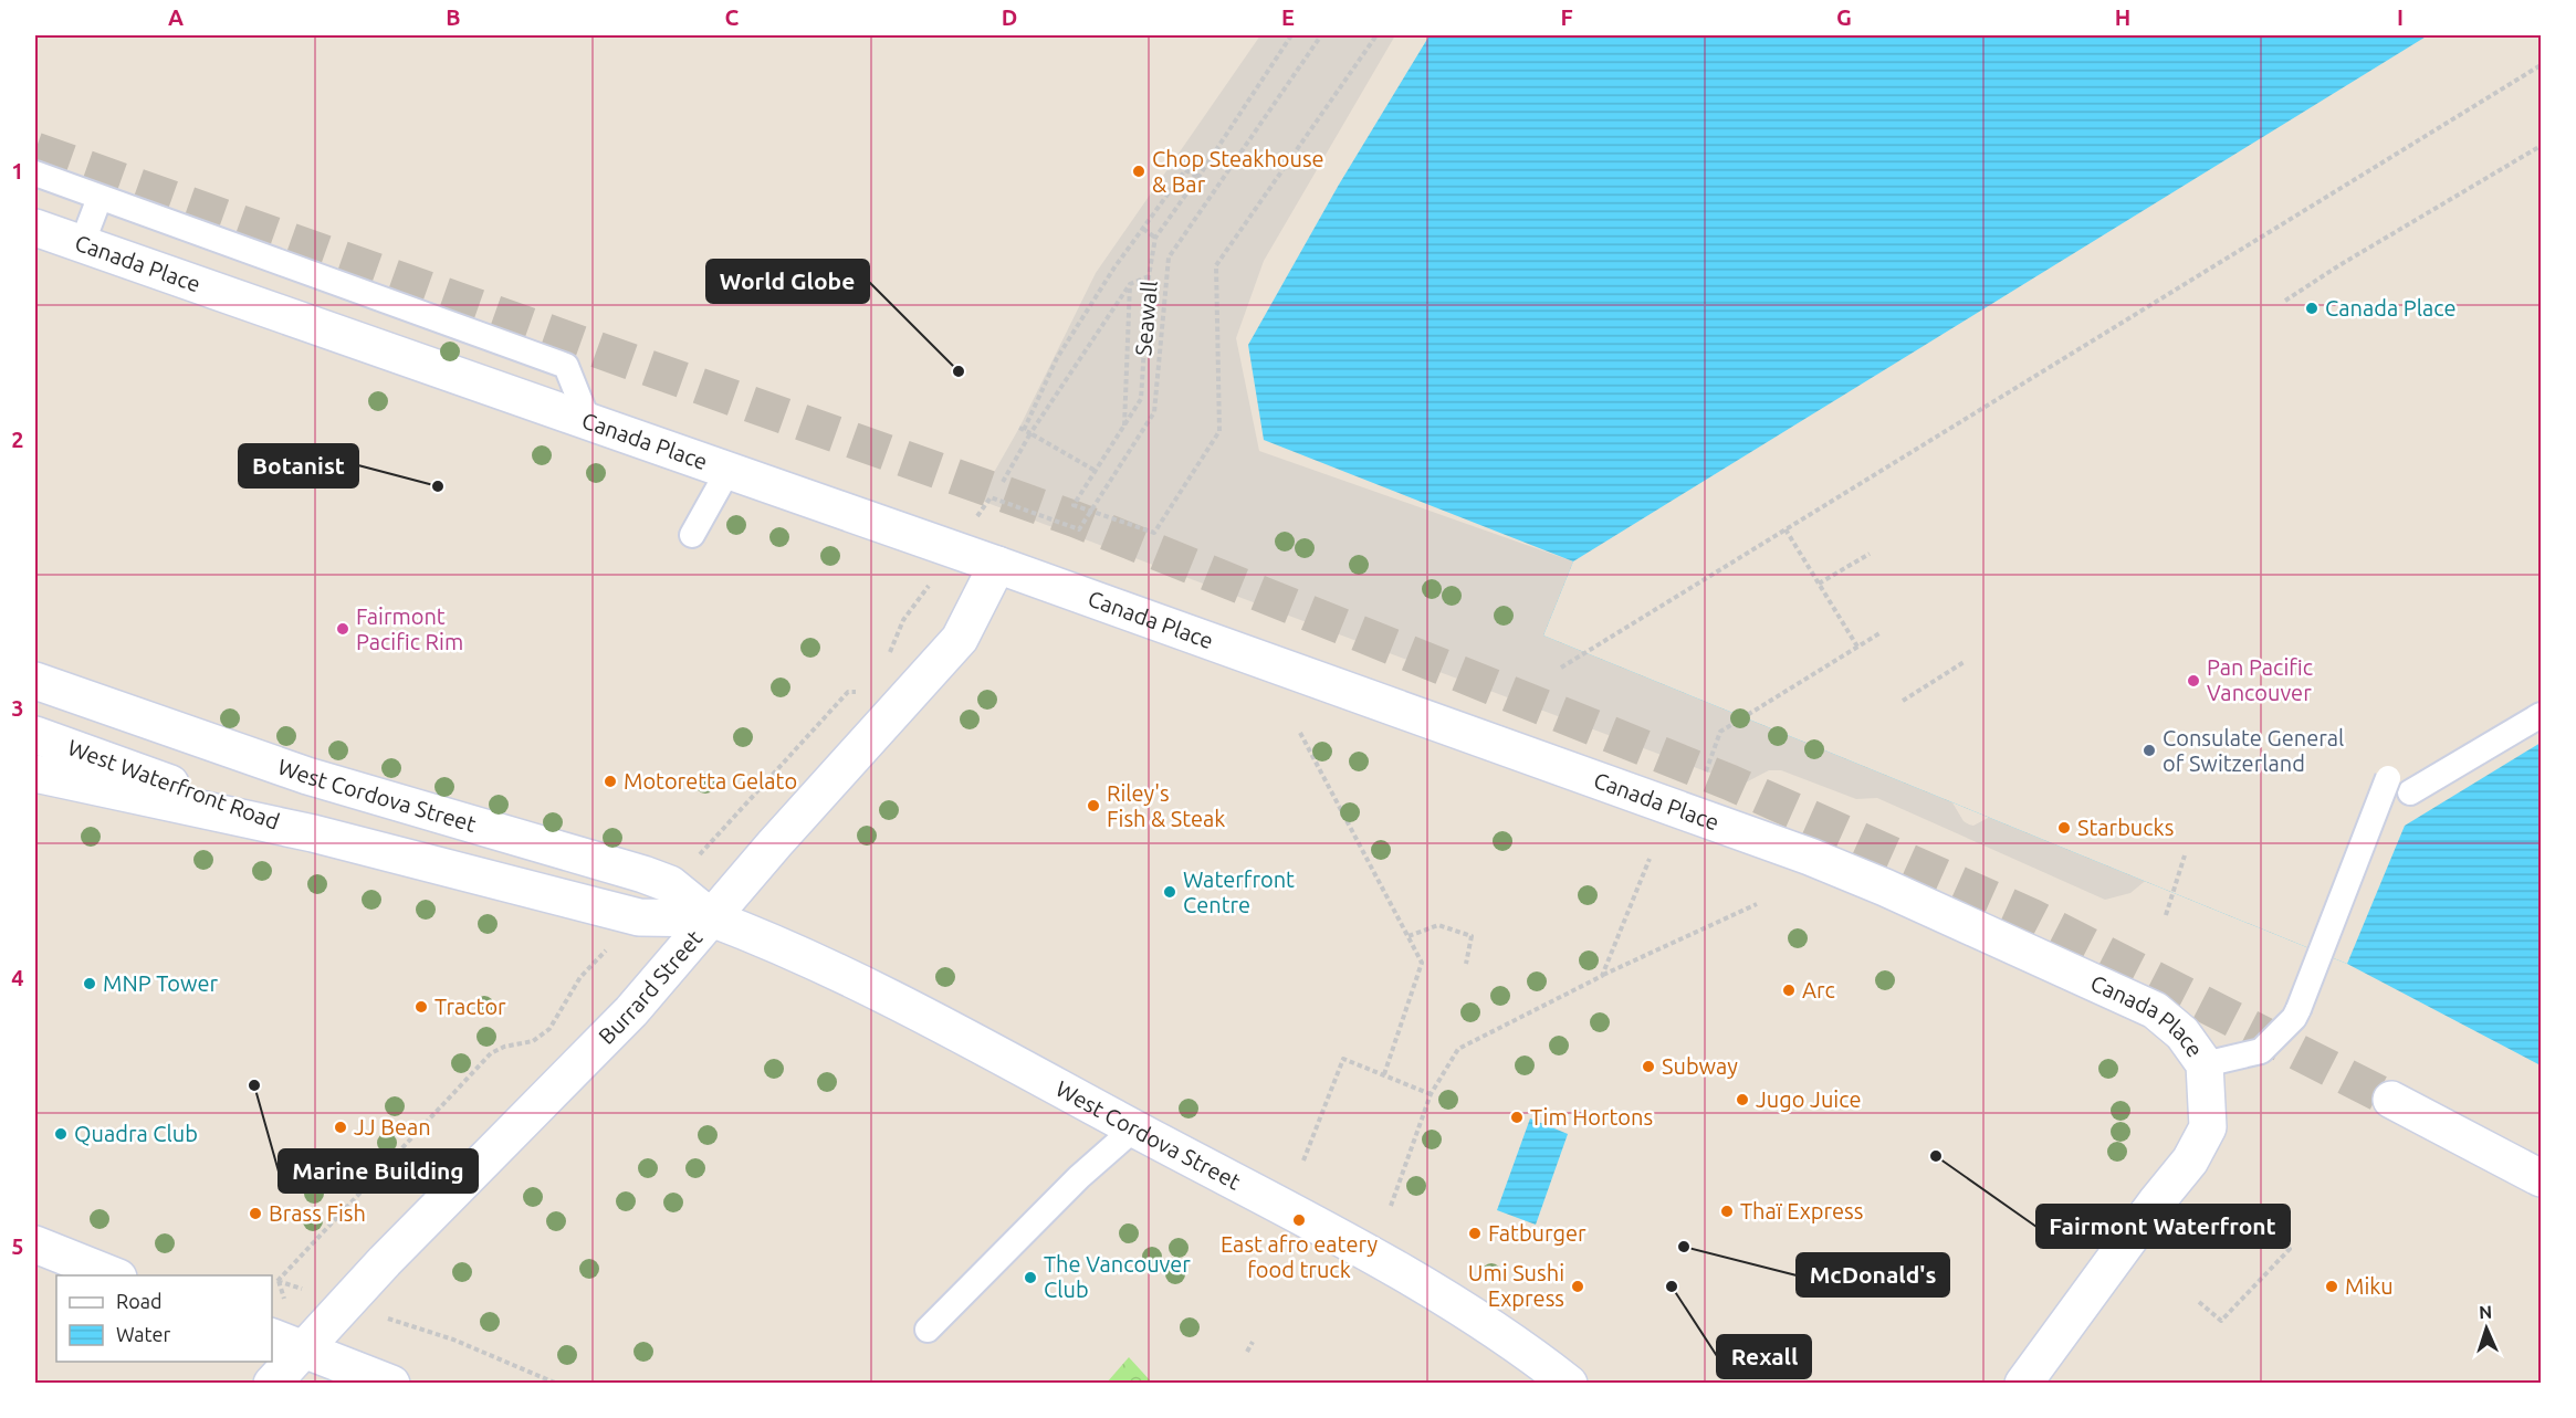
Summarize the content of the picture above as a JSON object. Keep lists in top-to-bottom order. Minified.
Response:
{"streets":{"street":["Canada Place","West Waterfront Road","West Cordova Street","Burrard Street"],"path":["Seawall"]},"crossings":[["Canada Place","Burrard Street"],["West Waterfront Road","West Cordova Street"],["West Cordova Street","Burrard Street"]],"places":["Chop Steakhouse & Bar","Canada Place","World Globe","Botanist","Fairmont Pacific Rim","Pan Pacific Vancouver","Consulate General of Switzerland","Motoretta Gelato","Riley's Fish & Steak","Starbucks","Waterfront Centre","MNP Tower","Arc","Tractor","Subway","Marine Building","Jugo Juice","Tim Hortons","JJ Bean","Quadra Club","Fairmont Waterfront","Thaï Express","Brass Fish","East afro eatery food truck","Fatburger","McDonald's","The Vancouver Club","Umi Sushi Express","Rexall","Miku"],"legend":["Road","Water"],"north":"top","grid":{"columns":["A","B","C","D","E","F","G","H","I"],"rows":["1","2","3","4","5"]}}
